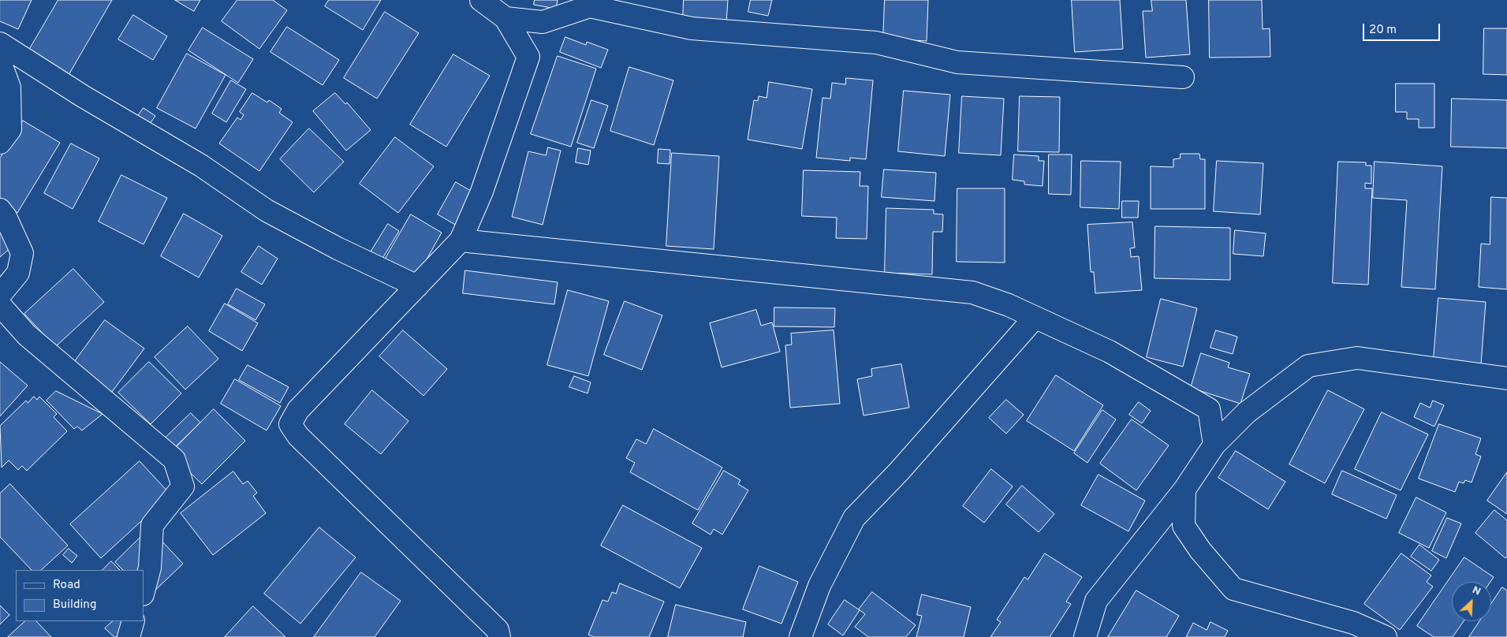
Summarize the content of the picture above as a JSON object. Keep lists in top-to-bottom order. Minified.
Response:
{"legend":["Road","Building"],"scale_bar":"20 m","north":"top right"}
